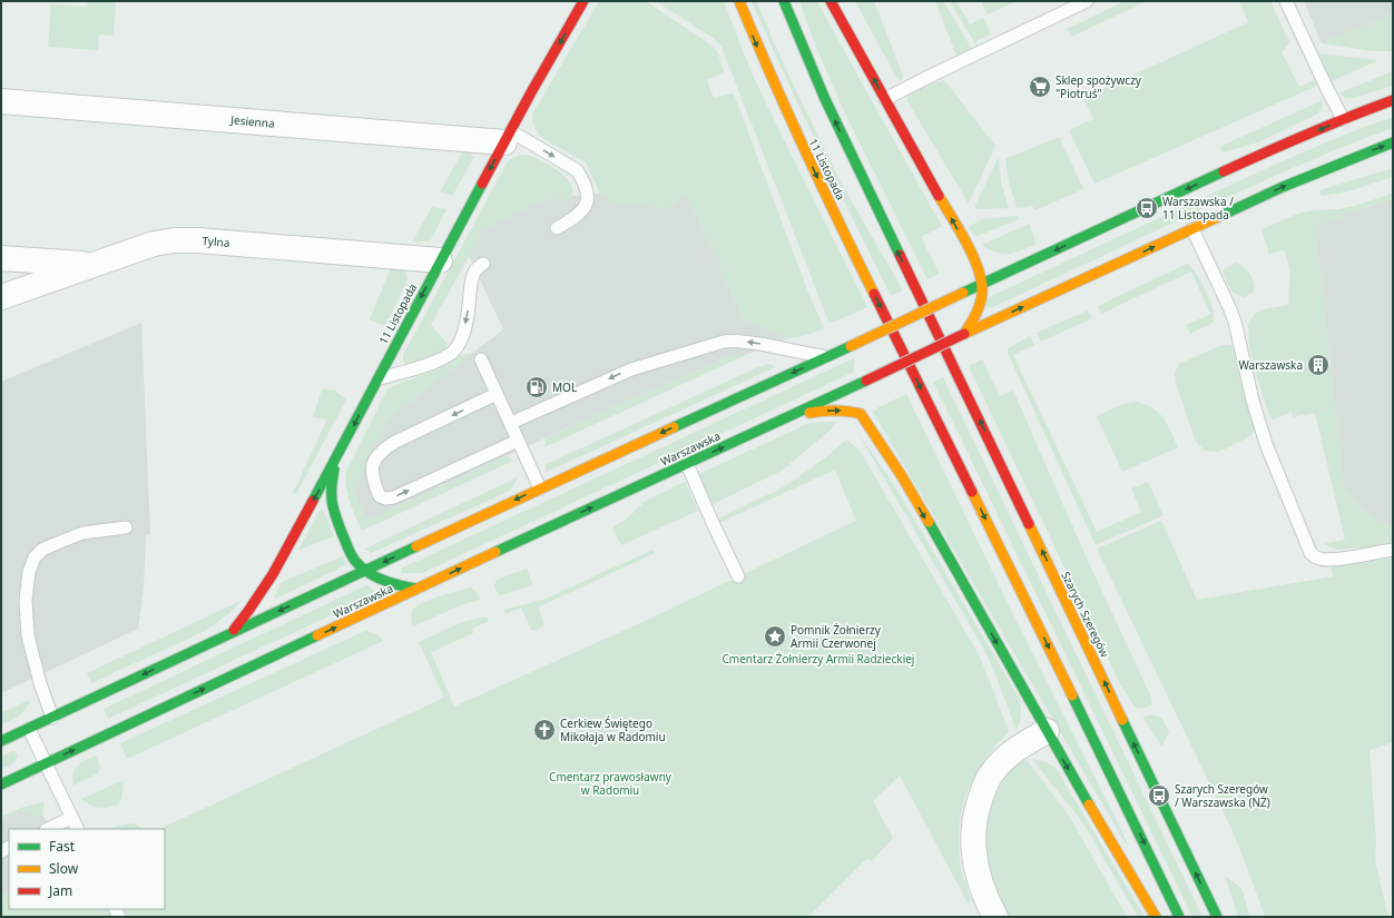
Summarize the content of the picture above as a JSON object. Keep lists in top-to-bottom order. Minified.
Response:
{"streets":{"main road":["11 Listopada","Warszawska","Szarych Szeregów"],"street":["Jesienna","Tylna"]},"crossings":[["Jesienna","11 Listopada"],["11 Listopada","Tylna"]],"one_way":["11 Listopada"],"parks":["Cmentarz Żołnierzy Armii Radzieckiej","Cmentarz prawosławny w Radomiu"],"places":{"supermarket":["Sklep spożywczy \"Piotruś\""],"bus stop":["Warszawska / 11 Listopada","Szarych Szeregów / Warszawska (NŻ)"],"building":["Warszawska"],"fuel station":["MOL"],"place":["Pomnik Żołnierzy Armii Czerwonej"],"church":["Cerkiew Świętego Mikołaja w Radomiu"]},"legend":["Fast","Slow","Jam"]}
